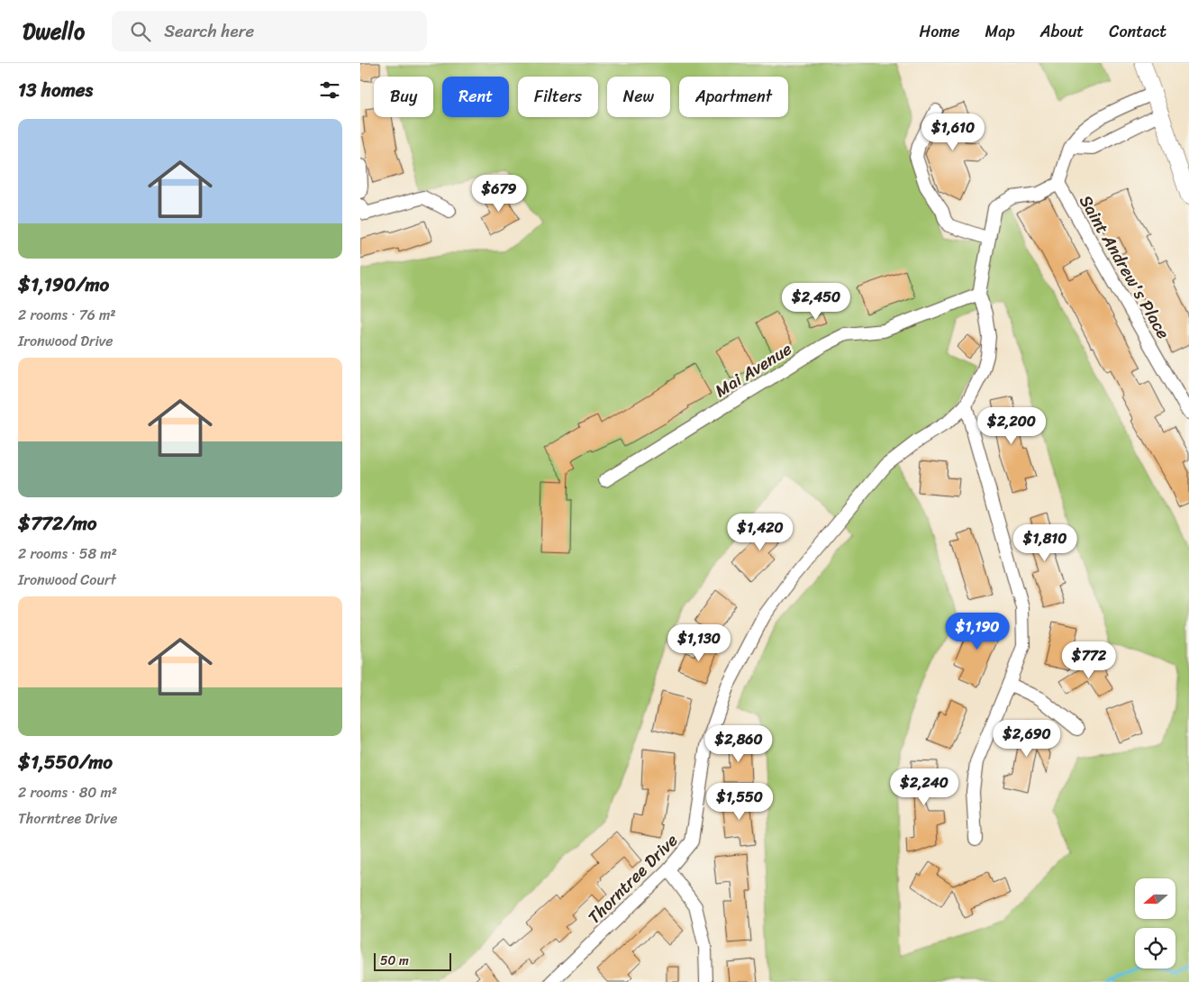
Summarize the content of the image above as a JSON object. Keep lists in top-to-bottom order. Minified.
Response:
{"streets":{"street":["Saint Andrew's Place","Mai Avenue","Thorntree Drive"]},"crossings":[["Saint Andrew's Place","Thorntree Drive"],["Mai Avenue","Thorntree Drive"]],"scale_bar":"50 m","north":"left","page":{"header":"Dwello","search":"Search here","nav":["Home","Map","About","Contact"],"heading":"13 homes","chip":["Buy","Rent","Filters","New","Apartment"],"price":["$1,610","$679","$2,450","$2,200","$1,420","$1,810","$1,190","$1,130","$772","$2,690","$2,860","$2,240","$1,550"],"list":[{"name":"$1,190/mo","note":"2 rooms · 76 m² · Ironwood Drive"},{"name":"$772/mo","note":"2 rooms · 58 m² · Ironwood Court"},{"name":"$1,550/mo","note":"2 rooms · 80 m² · Thorntree Drive"}],"scale":"50 m"}}
